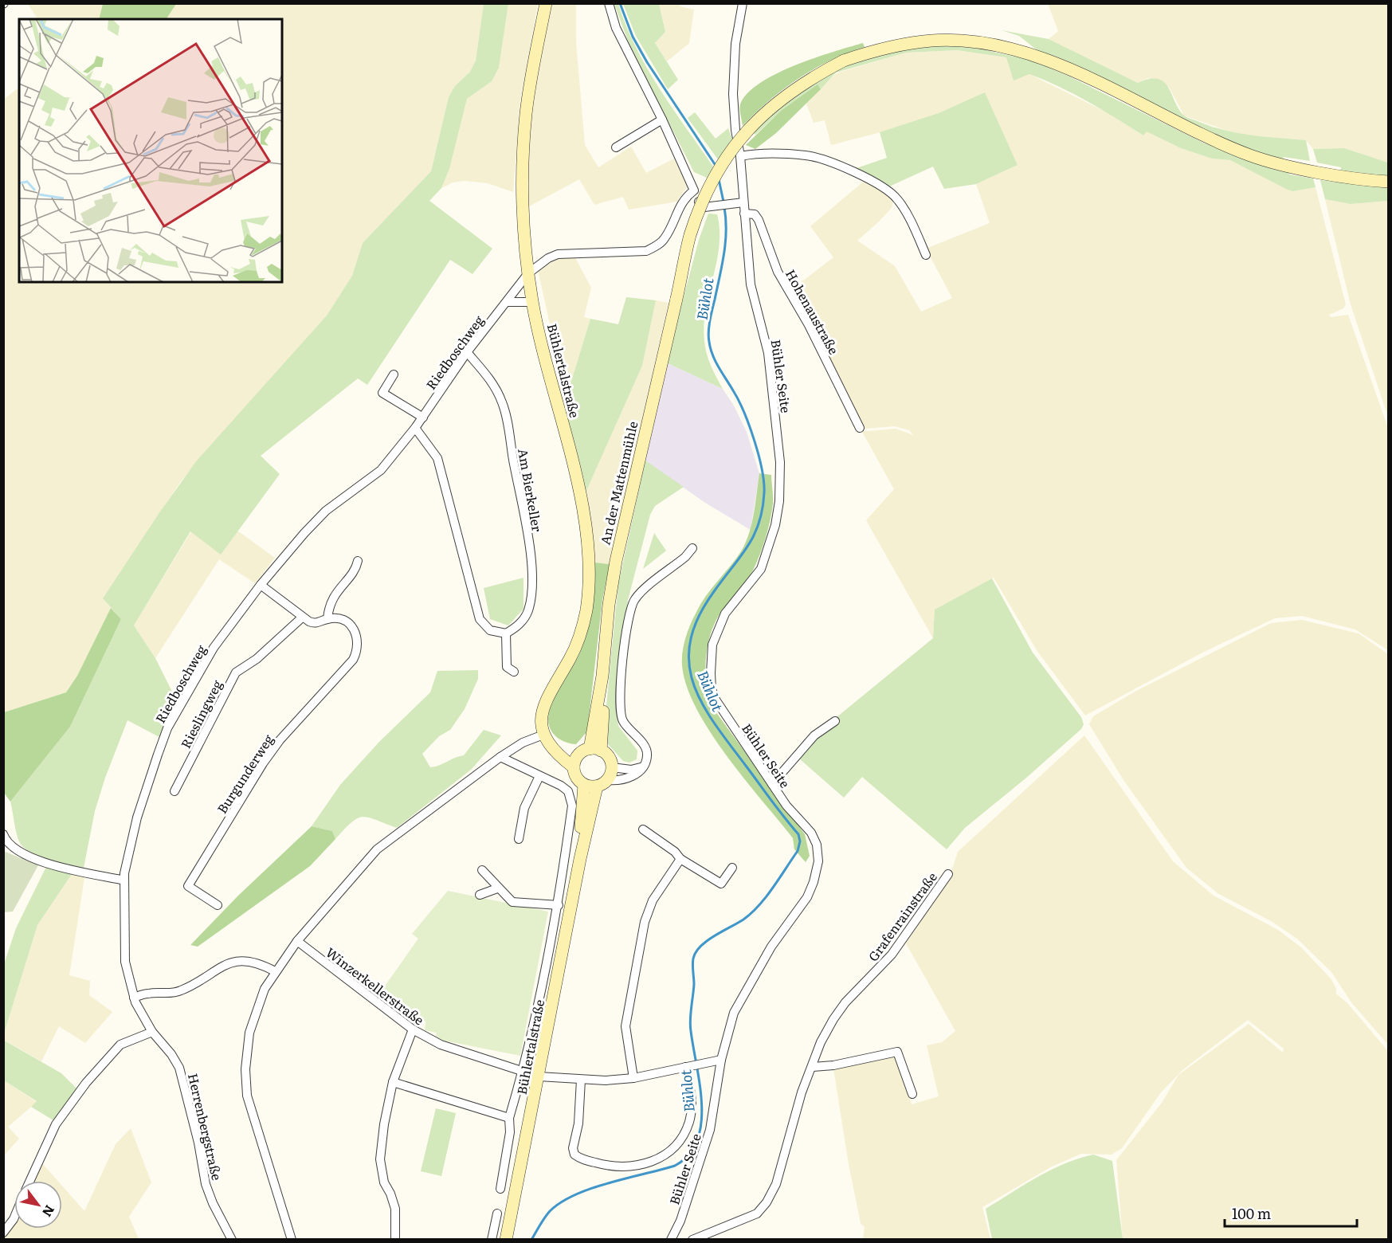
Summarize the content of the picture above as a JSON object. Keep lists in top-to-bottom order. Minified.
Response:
{"streets":{"main road":["Bühlertalstraße","An der Mattenmühle"],"street":["Hohenaustraße","Riedboschweg","Bühler Seite","Am Bierkeller","Rieslingweg","Burgunderweg","Grafenrainstraße","Winzerkellerstraße","Herrenbergstraße"]},"crossings":[["Hohenaustraße","Bühler Seite"],["Riedboschweg","Bühlertalstraße"],["Riedboschweg","Am Bierkeller"],["Riedboschweg","Herrenbergstraße"],["Bühlertalstraße","An der Mattenmühle"],["Bühlertalstraße","Winzerkellerstraße"],["Bühler Seite","Winzerkellerstraße"],["Rieslingweg","Burgunderweg"]],"water":["Bühlot"],"scale_bar":"100 m","north":"bottom right"}
